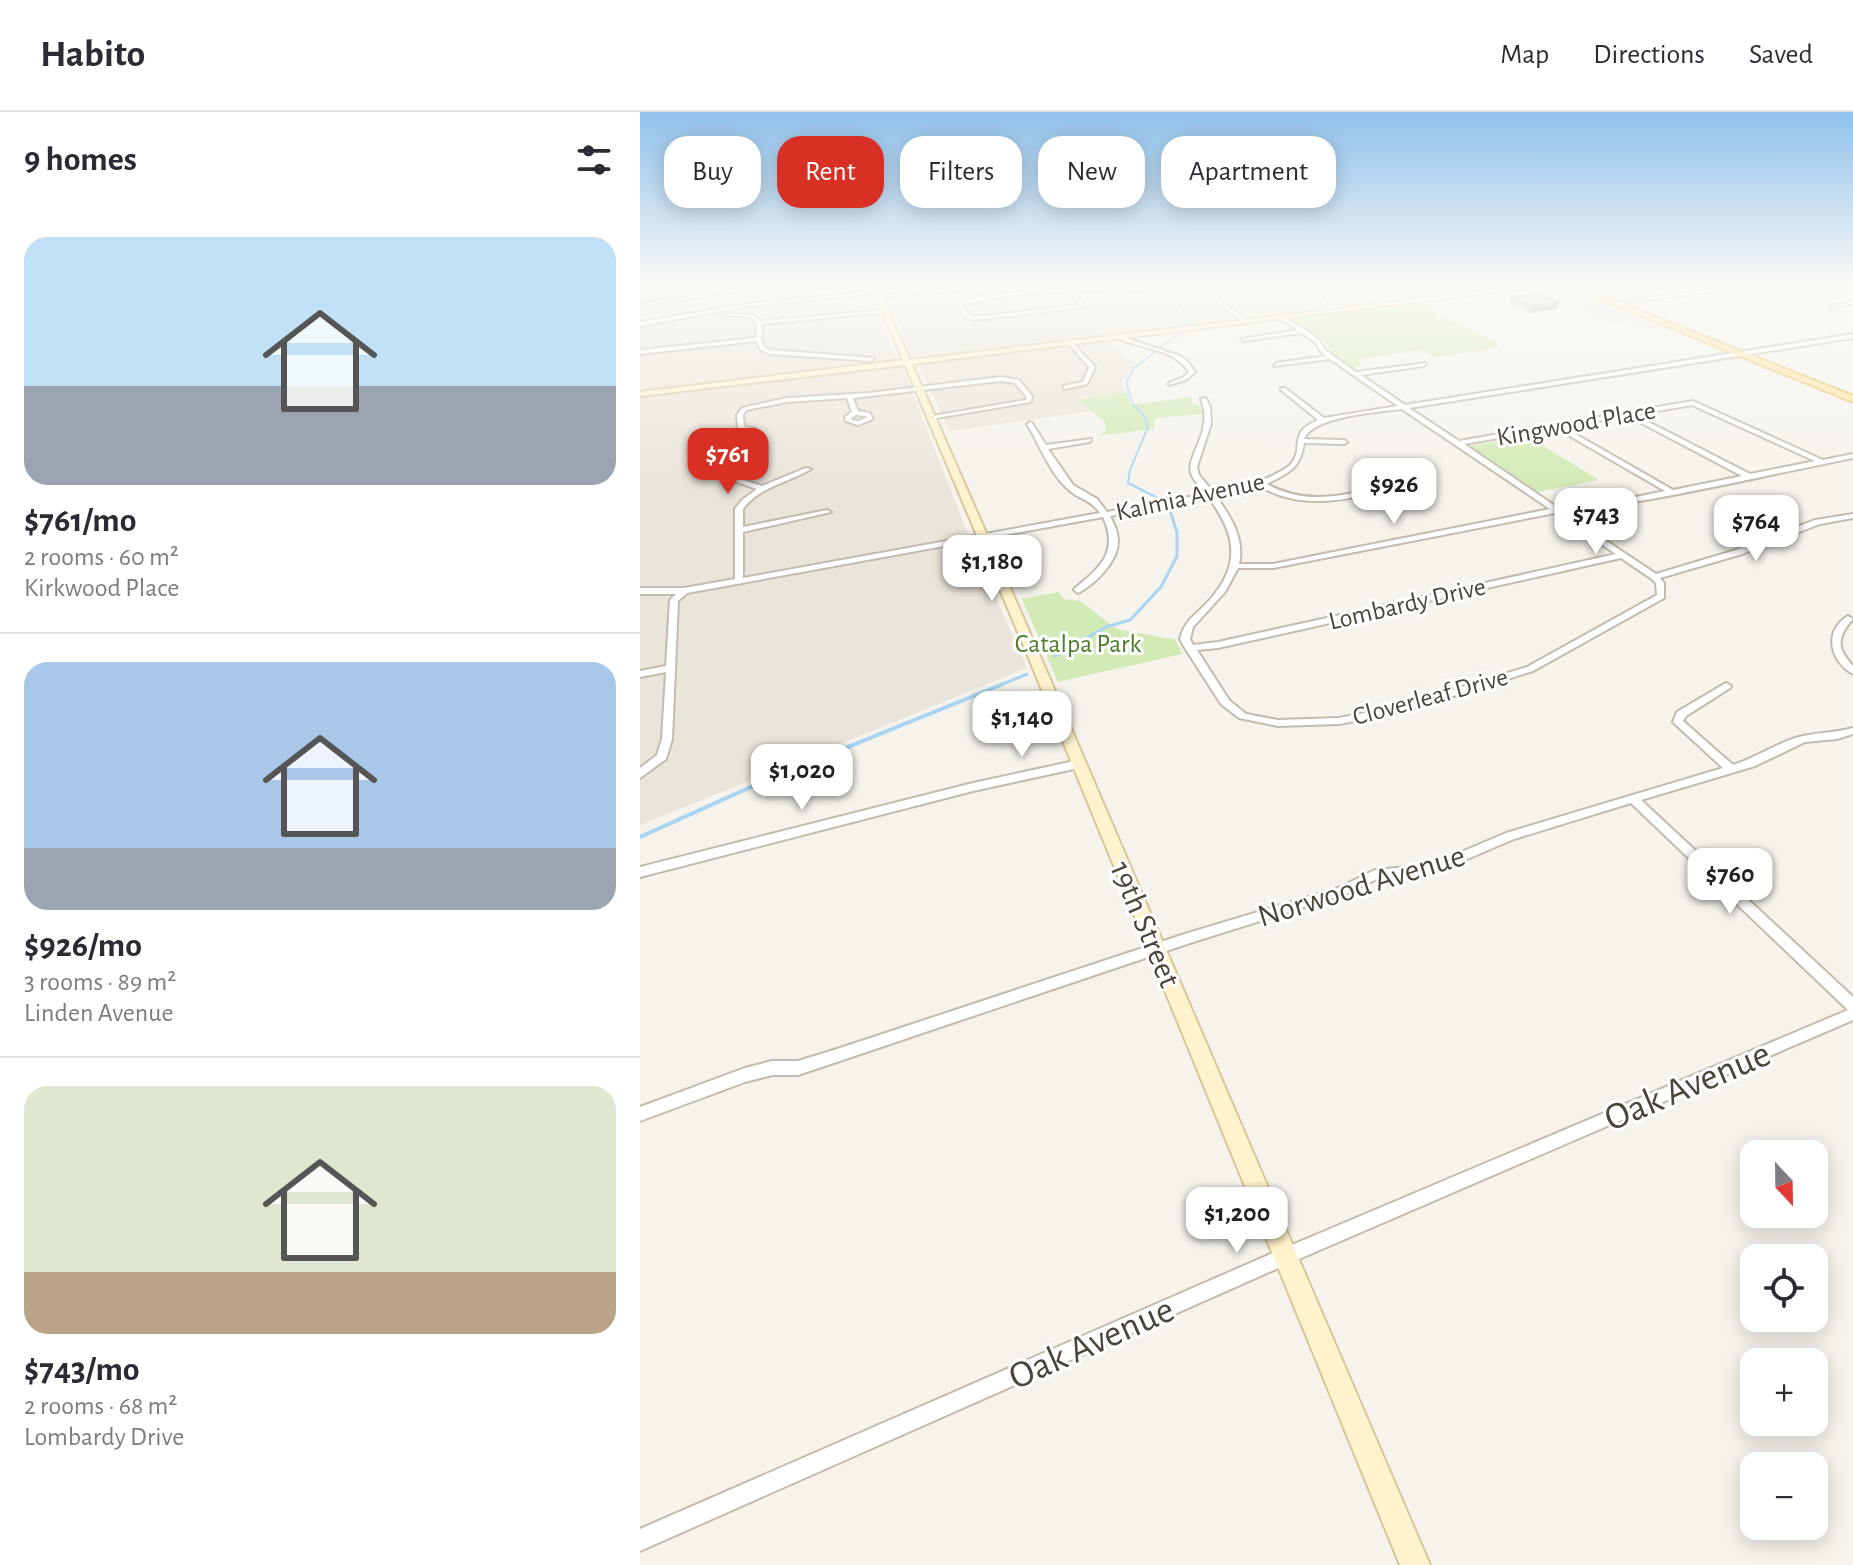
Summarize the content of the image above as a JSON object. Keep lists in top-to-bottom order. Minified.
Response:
{"streets":{"street":["Kingwood Place","Kalmia Avenue","Lombardy Drive","Cloverleaf Drive","Norwood Avenue","19th Street","Oak Avenue"]},"crossings":[["Kalmia Avenue","19th Street"],["Lombardy Drive","Cloverleaf Drive"],["Norwood Avenue","19th Street"],["19th Street","Oak Avenue"]],"parks":["Catalpa Park"],"north":"bottom","page":{"header":"Habito","nav":["Map","Directions","Saved"],"heading":"9 homes","chip":["Buy","Rent","Filters","New","Apartment"],"list":[{"name":"$761/mo","note":"2 rooms · 60 m² · Kirkwood Place"},{"name":"$926/mo","note":"3 rooms · 89 m² · Linden Avenue"},{"name":"$743/mo","note":"2 rooms · 68 m² · Lombardy Drive"}],"price":["$761","$926","$743","$764","$1,180","$1,140","$1,020","$760","$1,200"],"map_buttons":["+","−"]}}
